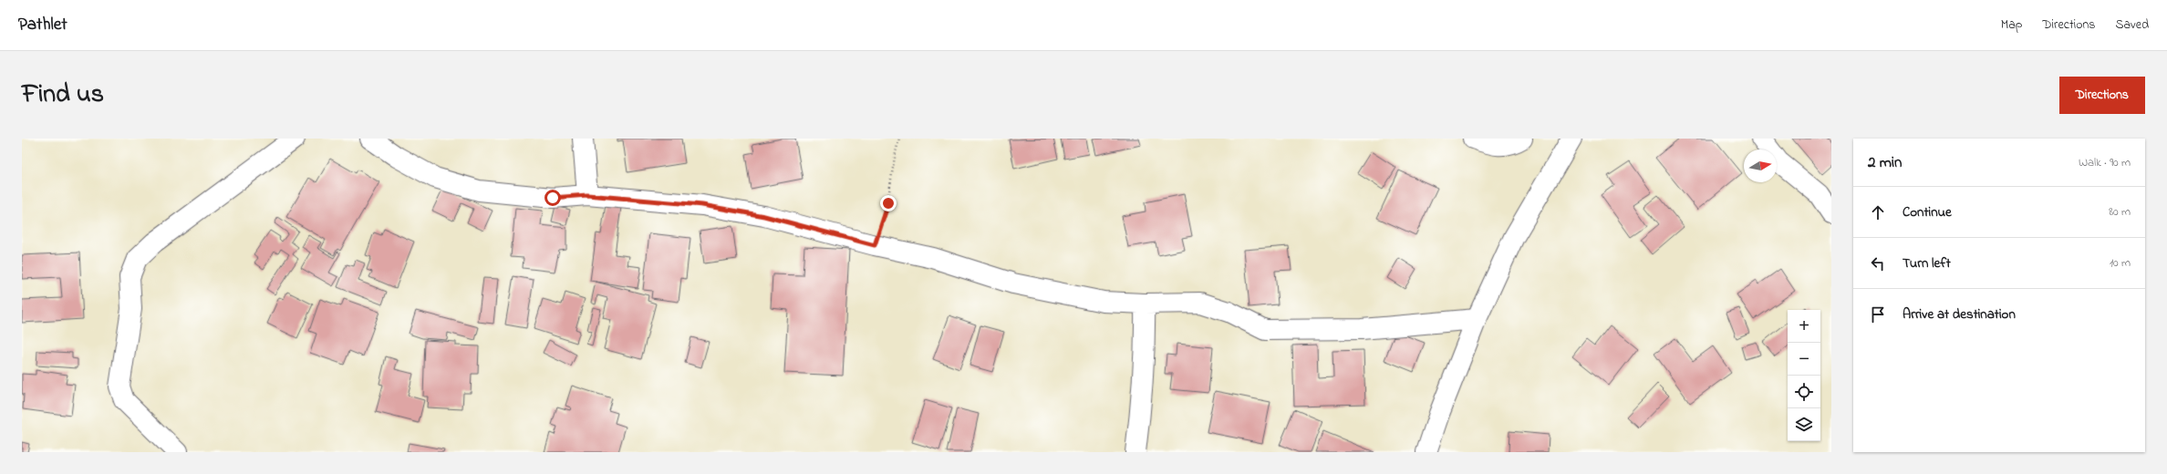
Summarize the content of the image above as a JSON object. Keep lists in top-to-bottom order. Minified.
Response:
{"north":"right","page":{"header":"Pathlet","nav":["Map","Directions","Saved"],"title":"Find us","buttons":"Directions","heading":["2 min","Walk · 90 m"],"list":[["Continue","80 m"],["Turn left","10 m"],"Arrive at destination"],"map_buttons":["+","−"]}}
